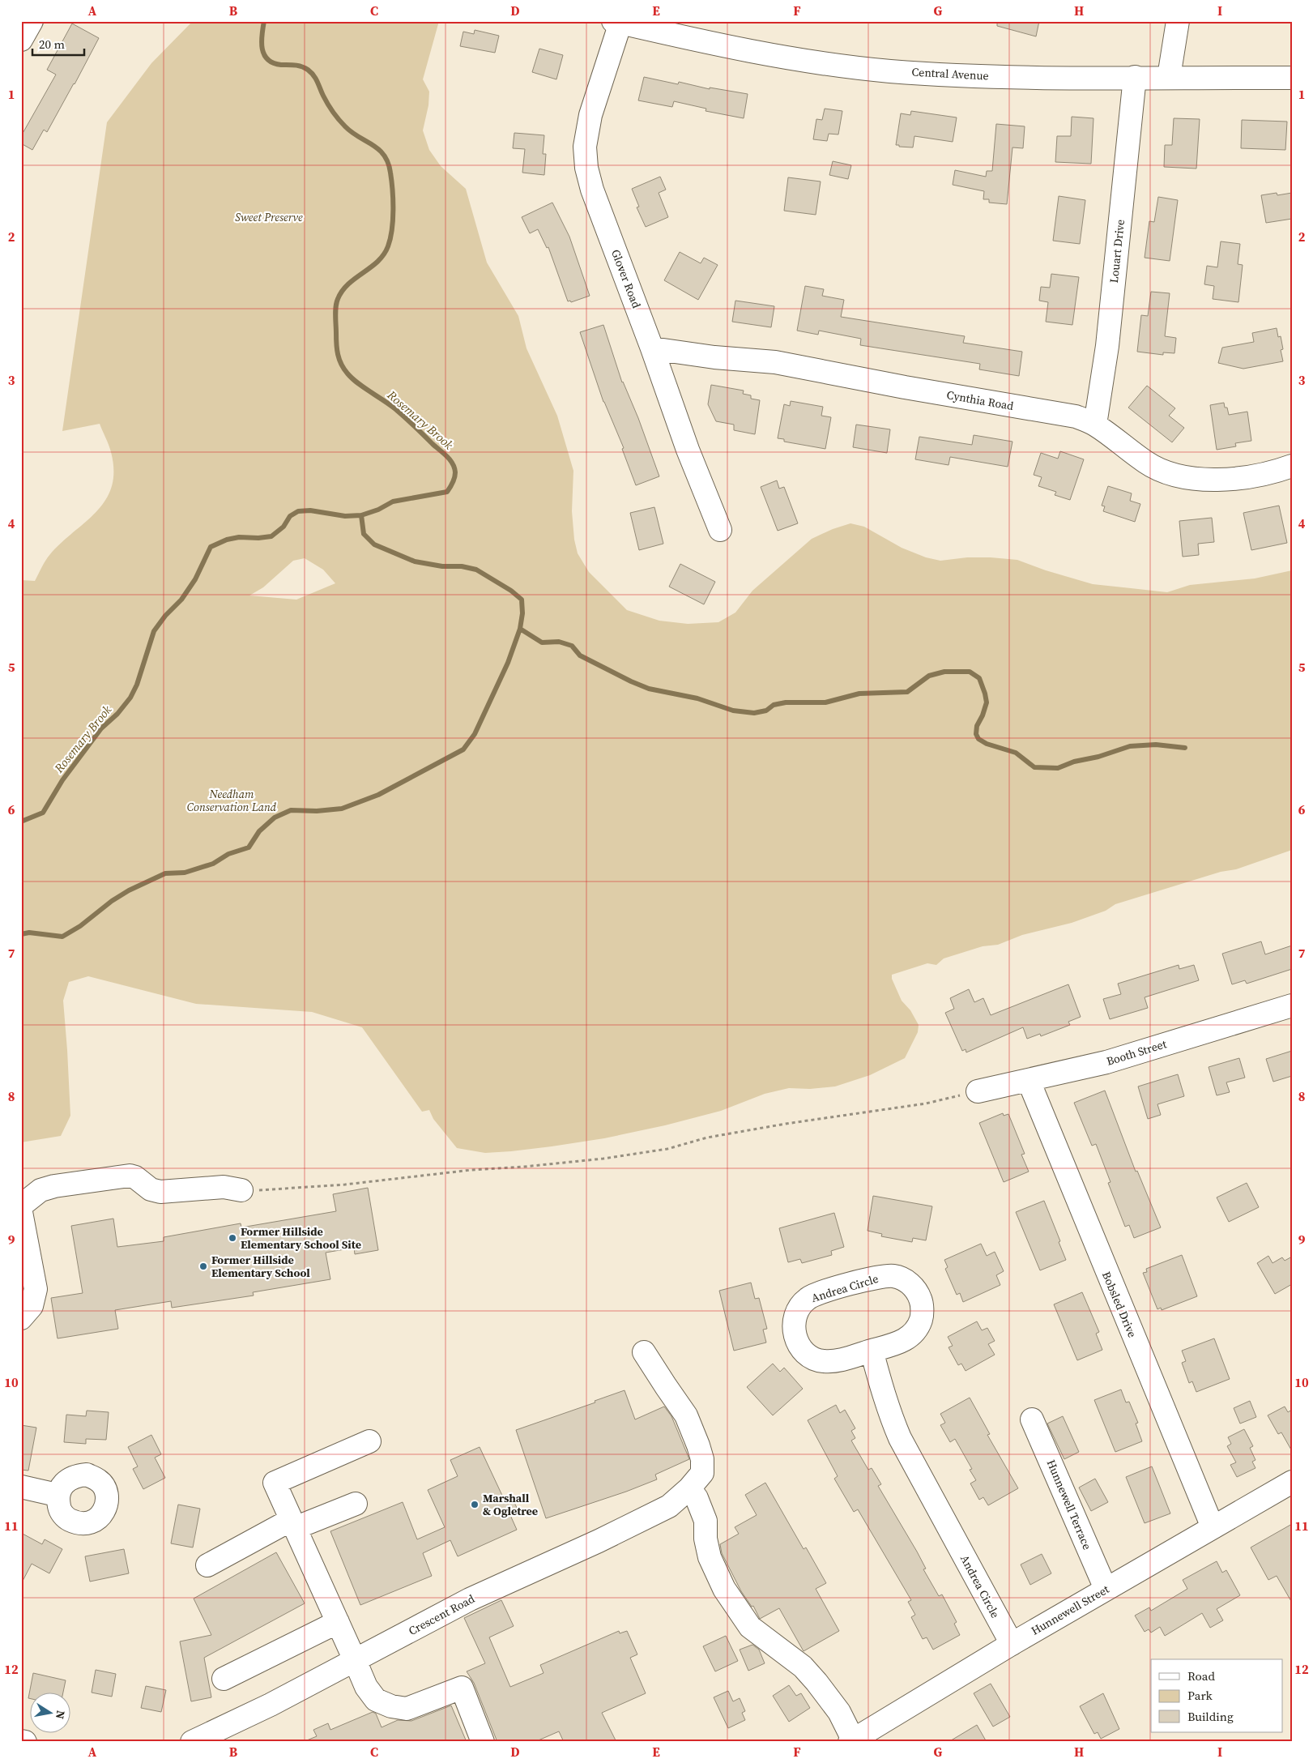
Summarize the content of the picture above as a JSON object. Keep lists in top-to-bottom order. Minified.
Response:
{"streets":{"street":["Central Avenue","Louart Drive","Glover Road","Cynthia Road","Booth Street","Andrea Circle","Bobsled Drive","Hunnewell Terrace","Hunnewell Street","Crescent Road"]},"crossings":[["Central Avenue","Louart Drive"],["Central Avenue","Glover Road"],["Louart Drive","Cynthia Road"],["Glover Road","Cynthia Road"],["Booth Street","Bobsled Drive"],["Andrea Circle","Hunnewell Street"],["Bobsled Drive","Hunnewell Street"],["Hunnewell Terrace","Hunnewell Street"]],"water":["Rosemary Brook"],"parks":["Sweet Preserve","Needham Conservation Land"],"places":["Former Hillside Elementary School Site","Former Hillside Elementary School","Marshall & Ogletree"],"legend":["Road","Park","Building"],"scale_bar":"20 m","north":"right","grid":{"columns":["A","B","C","D","E","F","G","H","I"],"rows":["1","2","3","4","5","6","7","8","9","10","11","12"]}}
